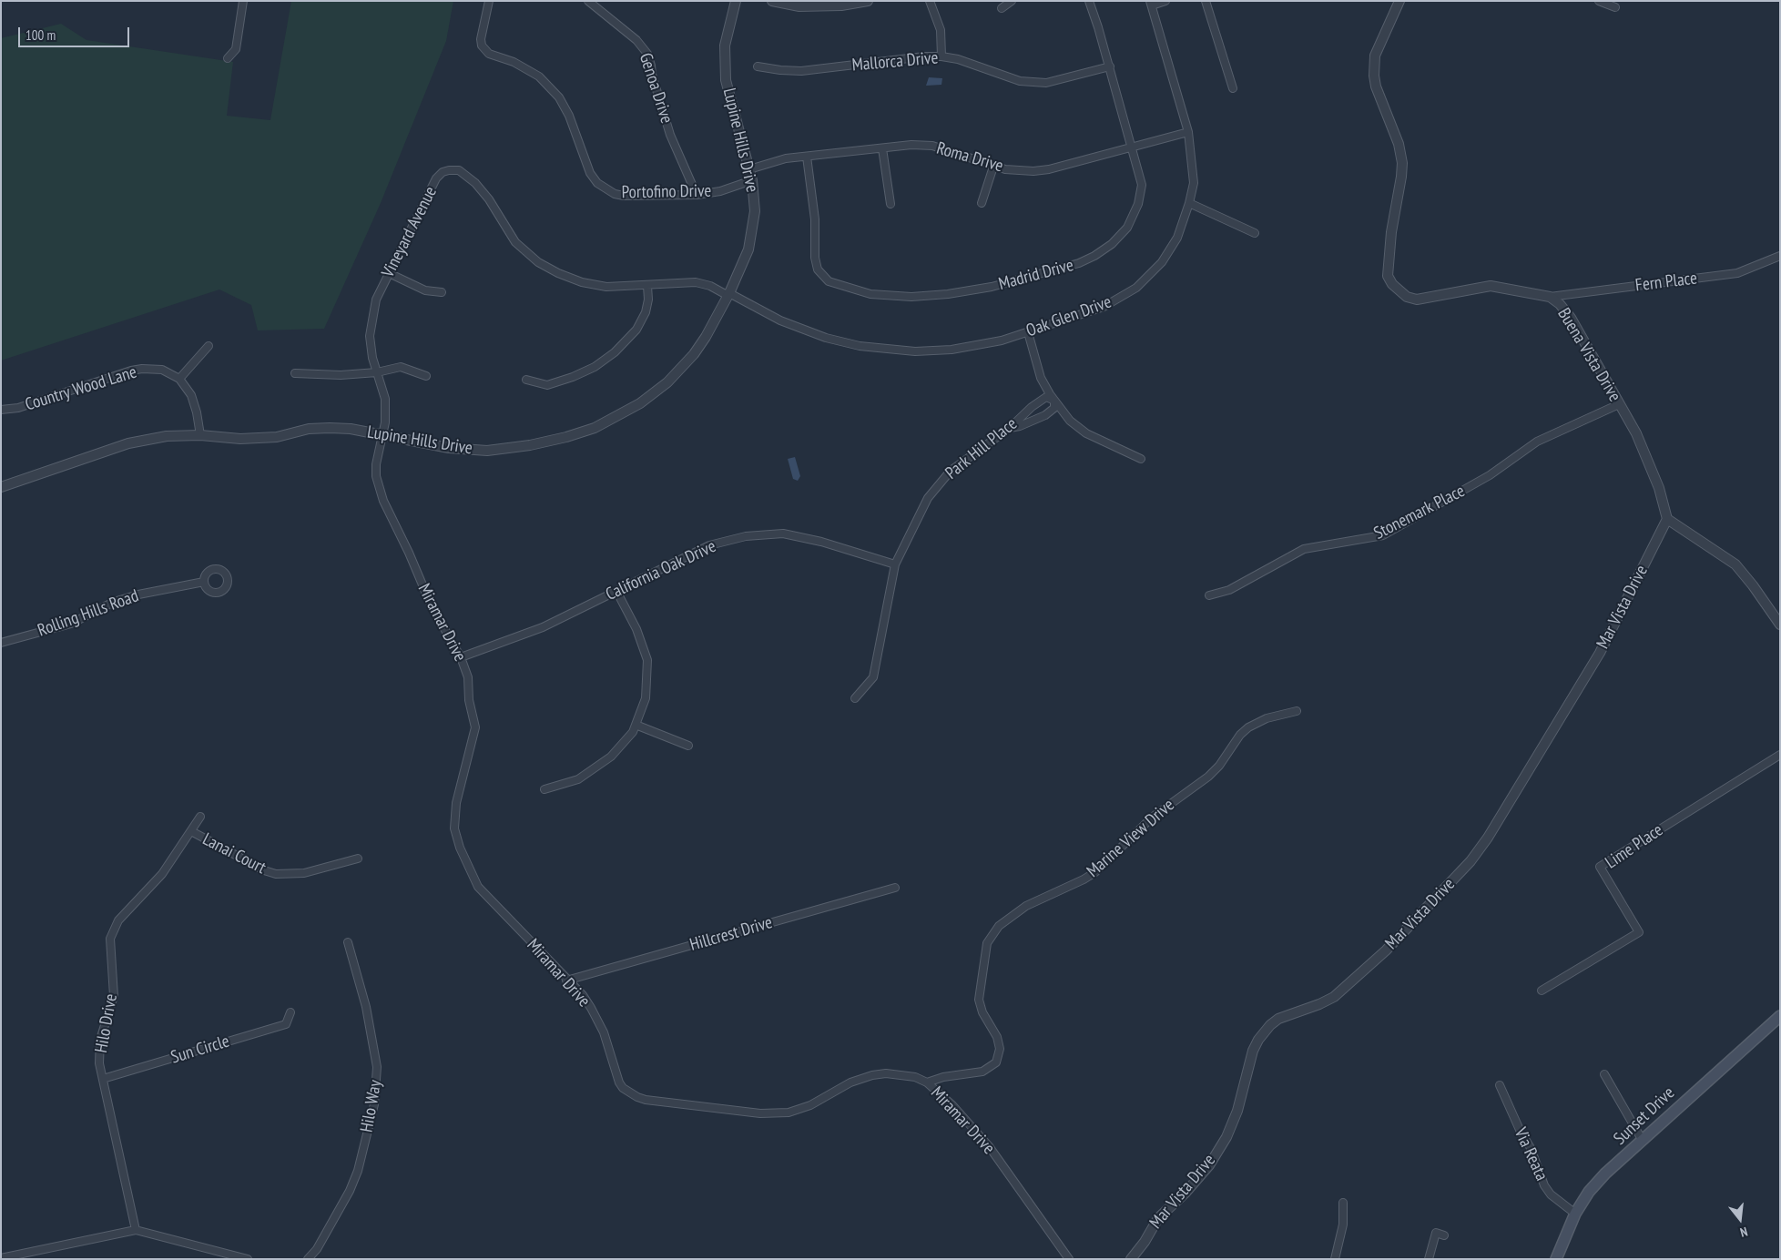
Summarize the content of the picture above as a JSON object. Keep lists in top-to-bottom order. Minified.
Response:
{"streets":{"main road":["Sunset Drive"],"street":["Mallorca Drive","Genoa Drive","Lupine Hills Drive","Roma Drive","Portofino Drive","Vineyard Avenue","Madrid Drive","Fern Place","Oak Glen Drive","Buena Vista Drive","Country Wood Lane","Park Hill Place","Stonemark Place","California Oak Drive","Mar Vista Drive","Rolling Hills Road","Miramar Drive","Marine View Drive","Lime Place","Lanai Court","Hillcrest Drive","Hilo Drive","Sun Circle","Hilo Way","Via Reata"]},"crossings":[["Mallorca Drive","Madrid Drive"],["Genoa Drive","Portofino Drive"],["Lupine Hills Drive","Roma Drive"],["Lupine Hills Drive","Portofino Drive"],["Lupine Hills Drive","Vineyard Avenue"],["Lupine Hills Drive","Oak Glen Drive"],["Lupine Hills Drive","Miramar Drive"],["Roma Drive","Madrid Drive"],["Roma Drive","Oak Glen Drive"],["Vineyard Avenue","Oak Glen Drive"],["Vineyard Avenue","Miramar Drive"],["Fern Place","Buena Vista Drive"],["Buena Vista Drive","Stonemark Place"],["Buena Vista Drive","Mar Vista Drive"],["Park Hill Place","California Oak Drive"],["California Oak Drive","Miramar Drive"],["Miramar Drive","Marine View Drive"],["Miramar Drive","Hillcrest Drive"],["Lanai Court","Hilo Drive"],["Hilo Drive","Sun Circle"],["Sunset Drive","Via Reata"]],"scale_bar":"100 m","north":"bottom"}
